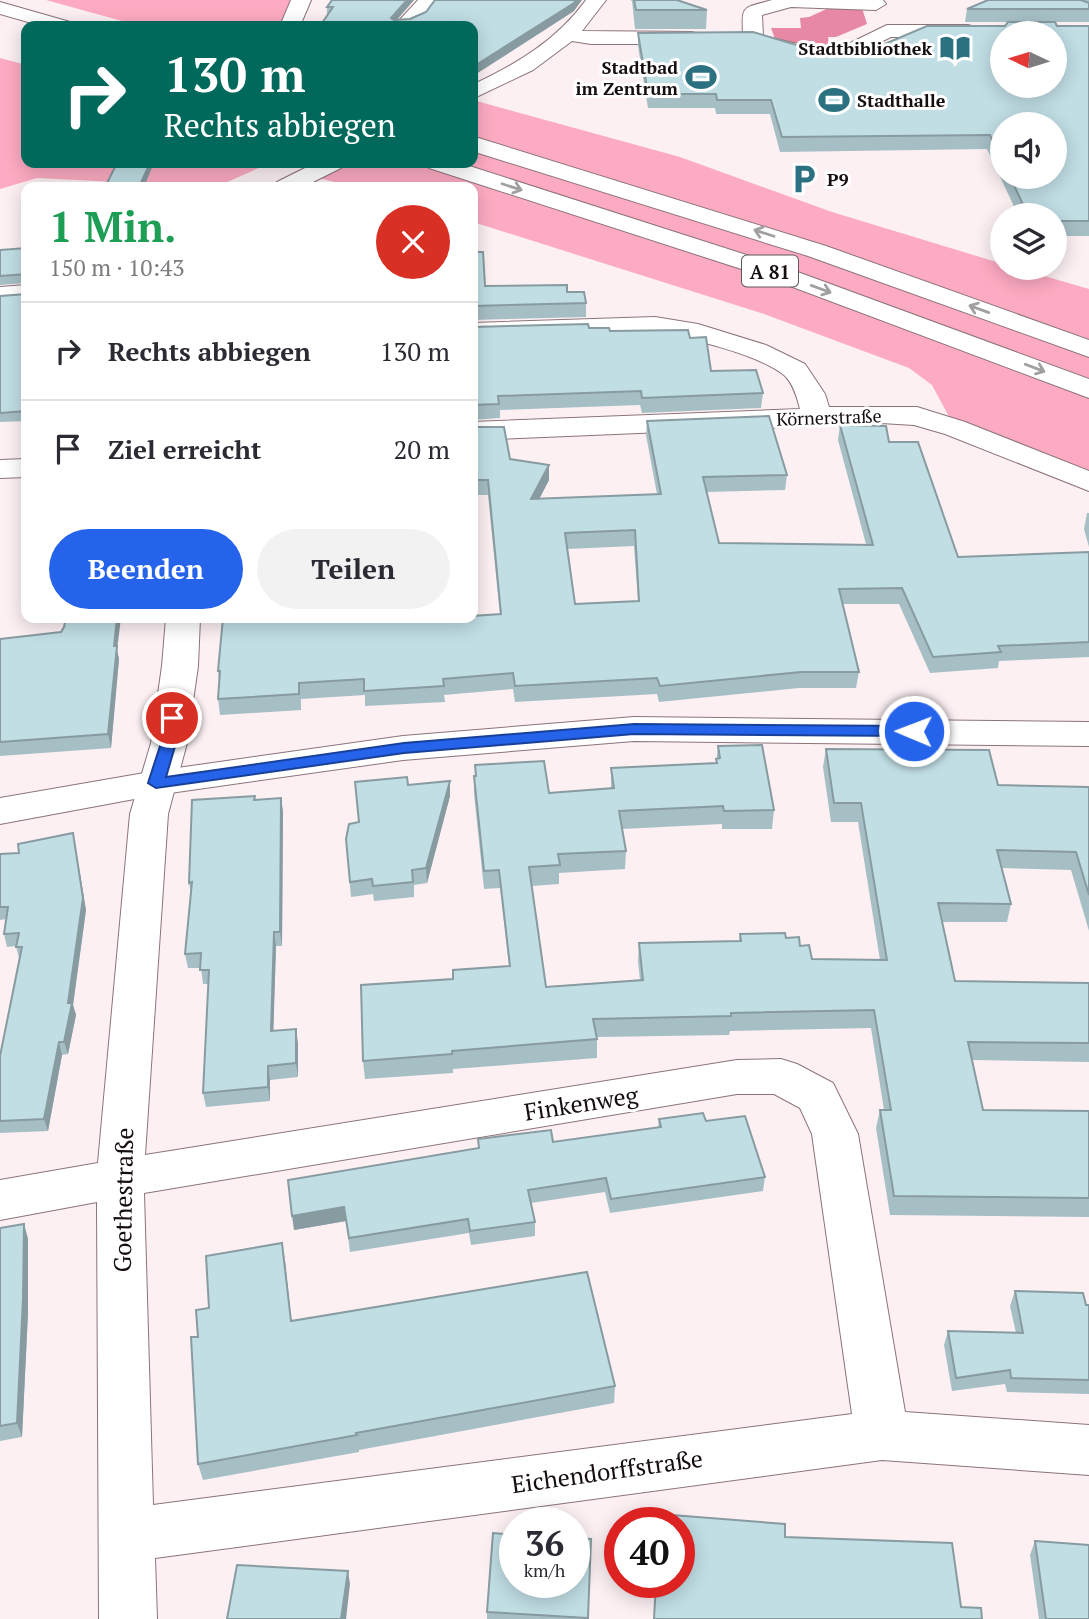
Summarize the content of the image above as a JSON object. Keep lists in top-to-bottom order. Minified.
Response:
{"streets":{"main road":["A 81","Körnerstraße","Finkenweg","Goethestraße","Eichendorffstraße"]},"crossings":[["Finkenweg","Goethestraße"],["Finkenweg","Eichendorffstraße"],["Goethestraße","Eichendorffstraße"]],"places":{"library":["Stadtbibliothek"],"sports":["Stadtbad im Zentrum","Stadthalle"],"parking":["P9"]},"north":"left","page":{"turn":["130 m","Rechts abbiegen"],"heading":["1 Min.","150 m · 10:43"],"list":[{"name":"Rechts abbiegen","value":"130 m"},{"name":"Ziel erreicht","value":"20 m"}],"buttons":["Beenden","Teilen"],"speed":"36 km/h","limit":"40"}}
